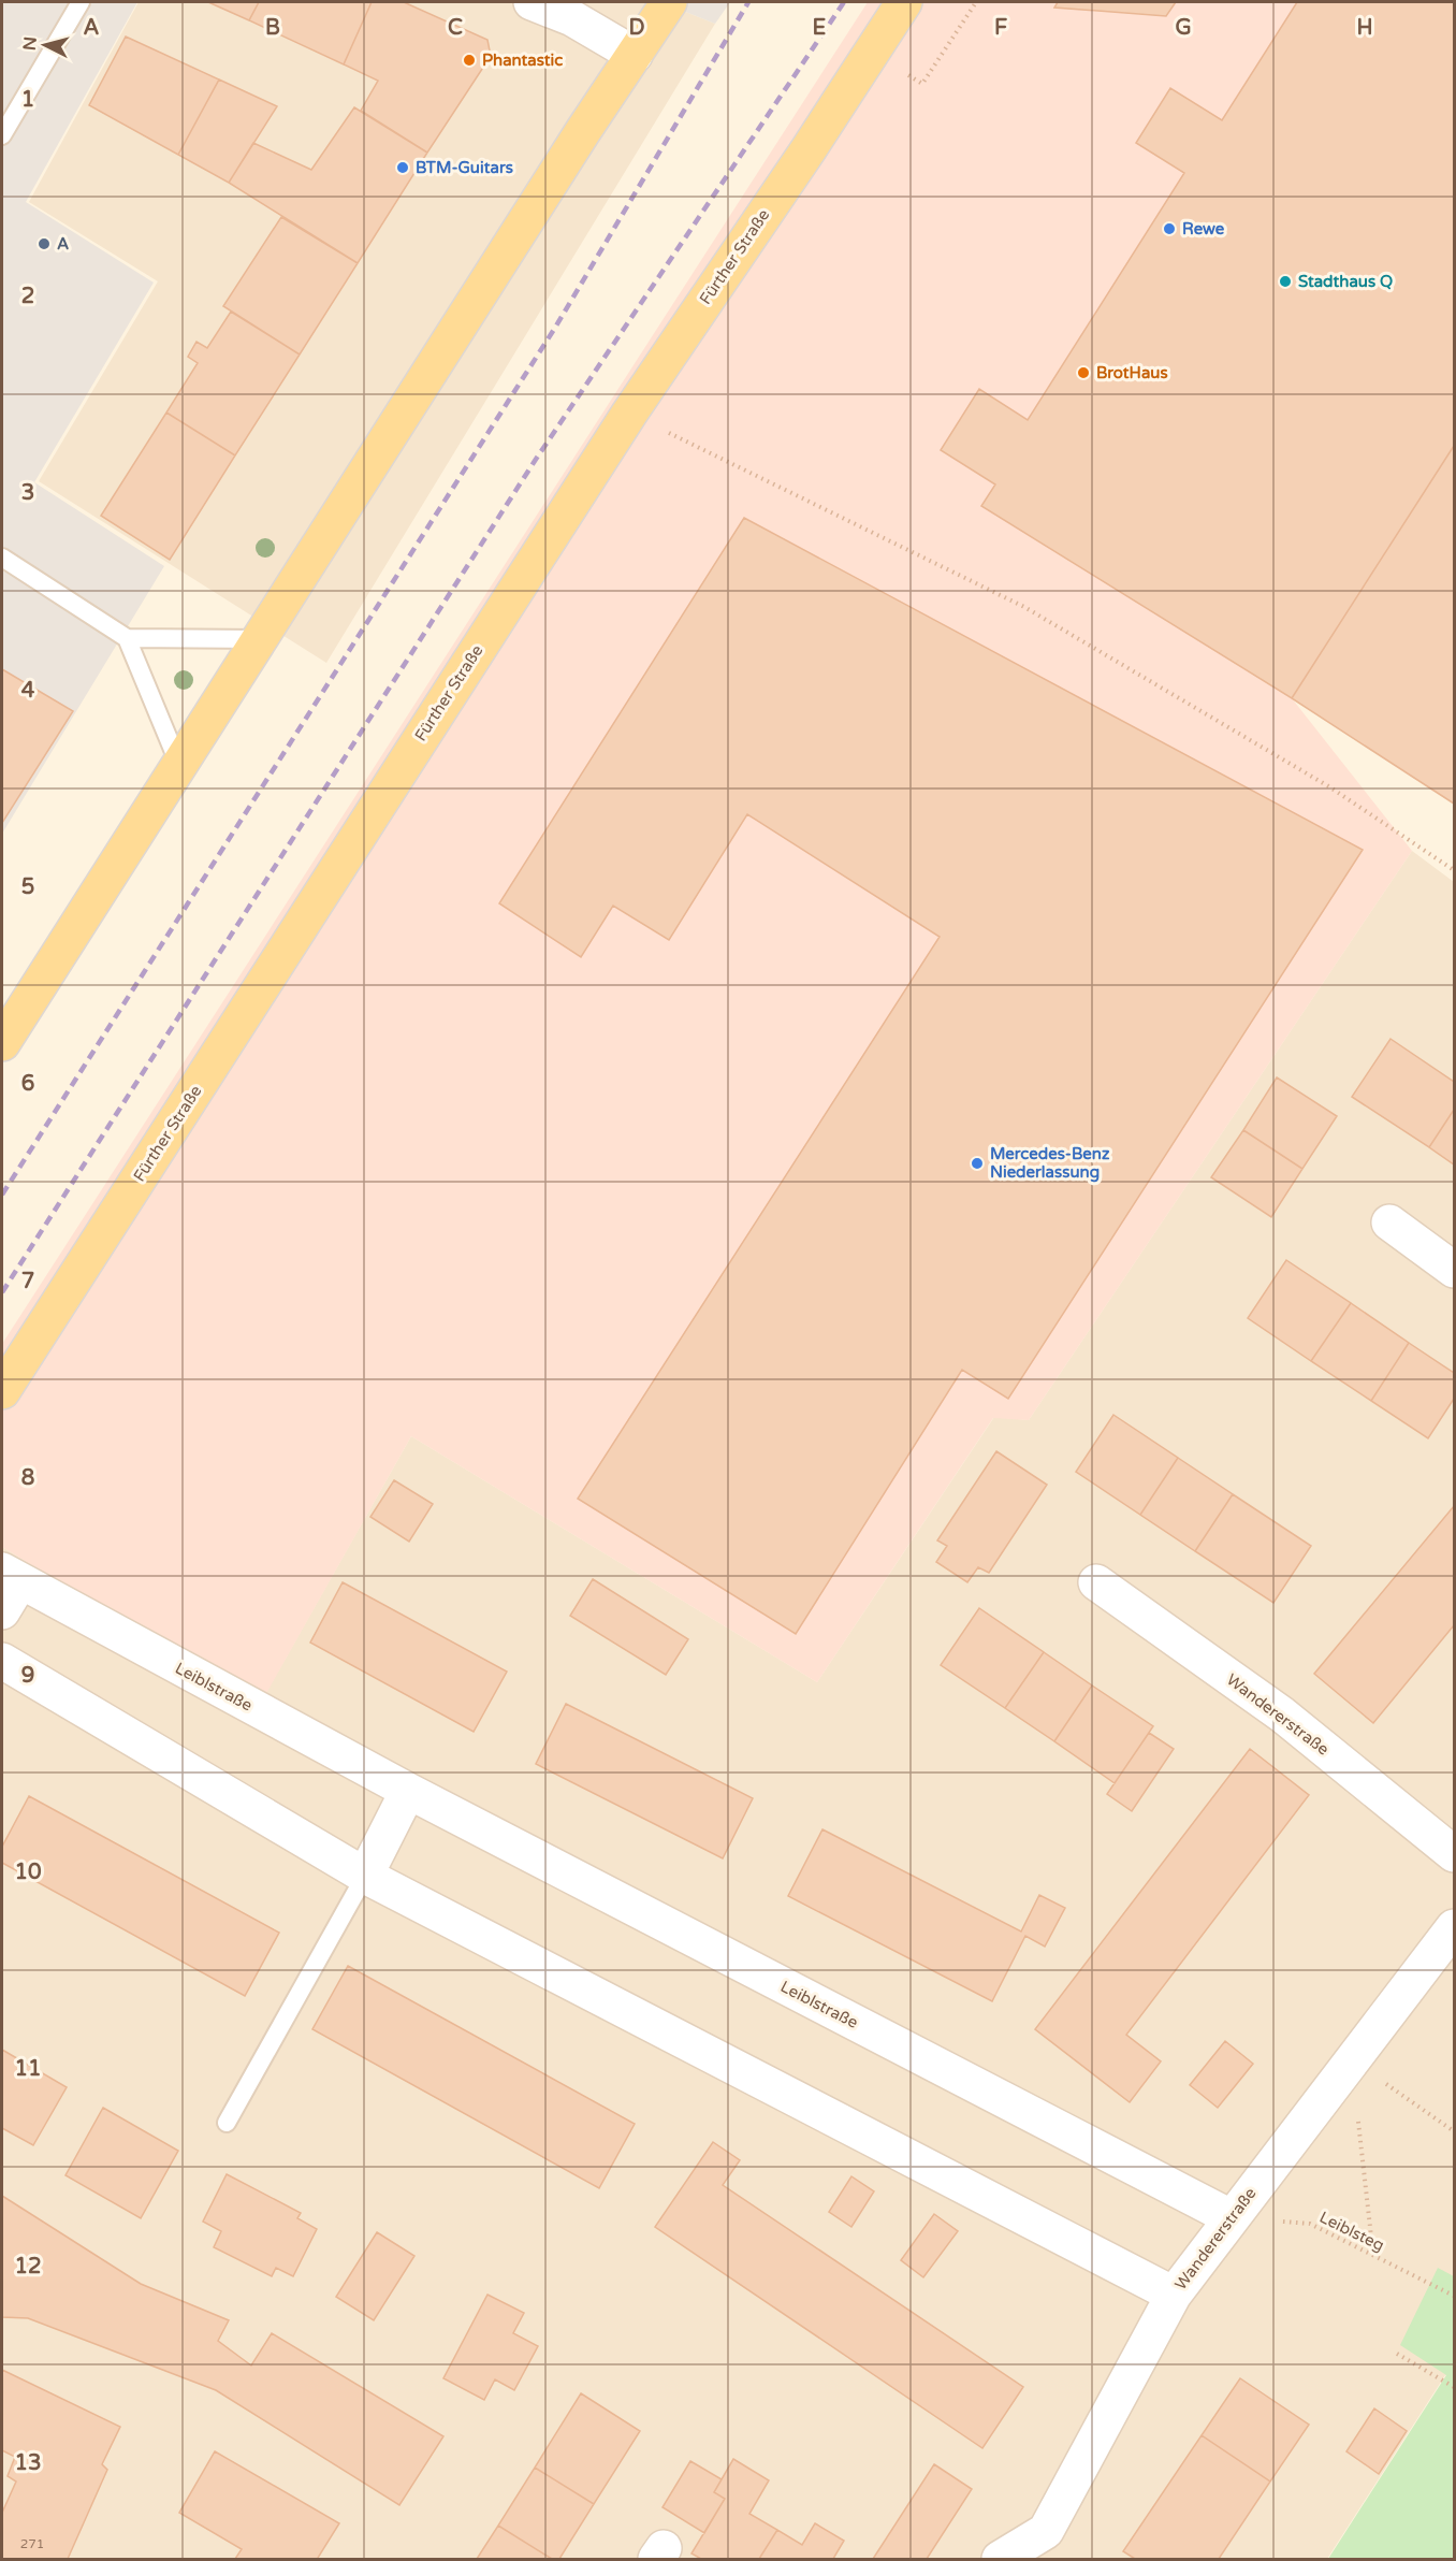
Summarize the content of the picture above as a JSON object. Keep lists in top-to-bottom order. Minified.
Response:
{"streets":{"main road":["Fürther Straße"],"street":["Leiblstraße","Wandererstraße"],"path":["Leiblsteg"]},"crossings":[["Leiblstraße","Wandererstraße"],["Leiblstraße","Leiblsteg"],["Wandererstraße","Leiblsteg"]],"places":["Phantastic","BTM-Guitars","Rewe","A","Stadthaus Q","BrotHaus","Mercedes-Benz Niederlassung"],"house_numbers":["271"],"north":"left","grid":{"columns":["A","B","C","D","E","F","G","H"],"rows":["1","2","3","4","5","6","7","8","9","10","11","12","13"]}}
